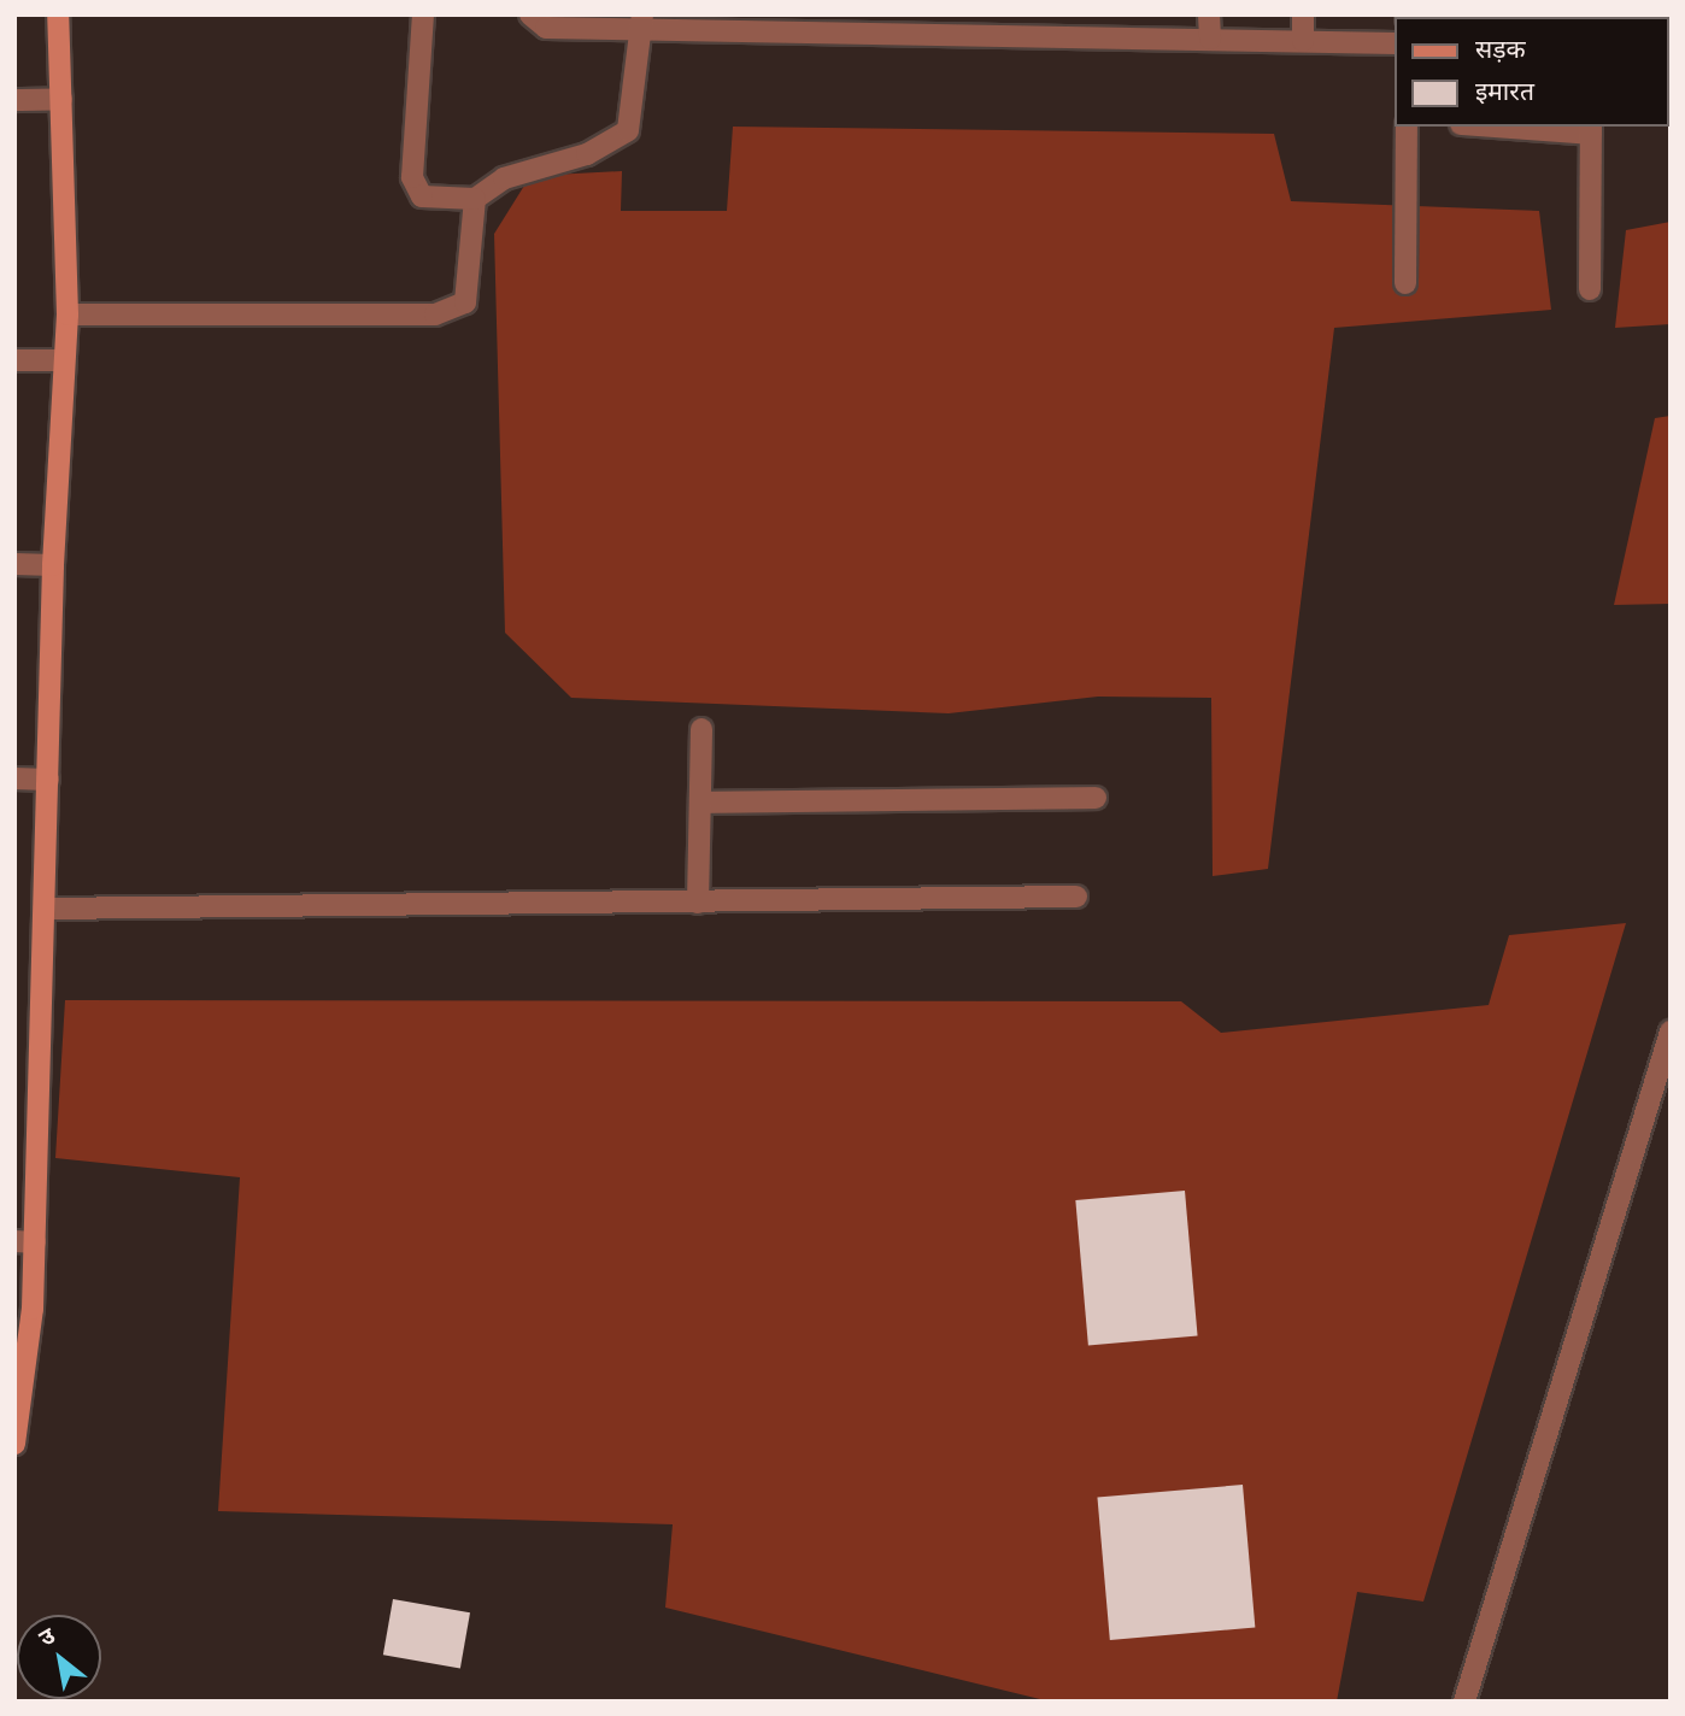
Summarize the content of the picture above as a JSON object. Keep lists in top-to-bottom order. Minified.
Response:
{"legend":["सड़क","इमारत"],"north":"top left"}
